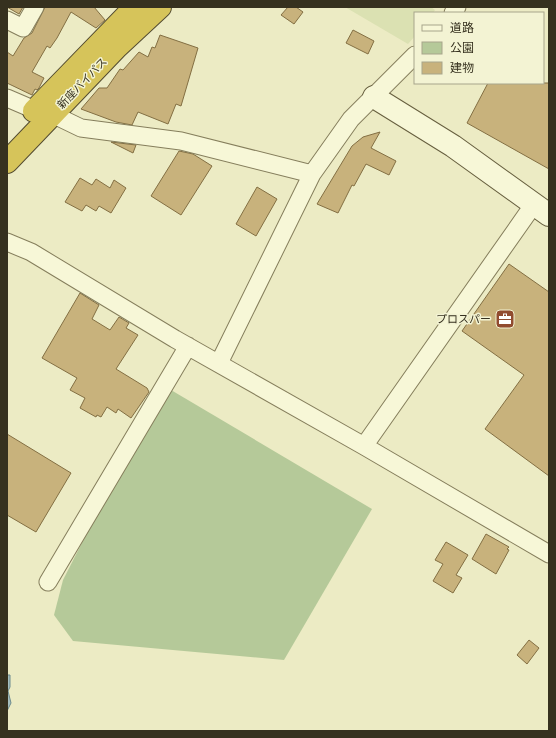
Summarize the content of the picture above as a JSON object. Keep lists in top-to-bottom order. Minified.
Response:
{"streets":{"highway":["新座バイパス"]},"places":{"office":["プロスパー"]},"legend":["道路","公園","建物"]}
